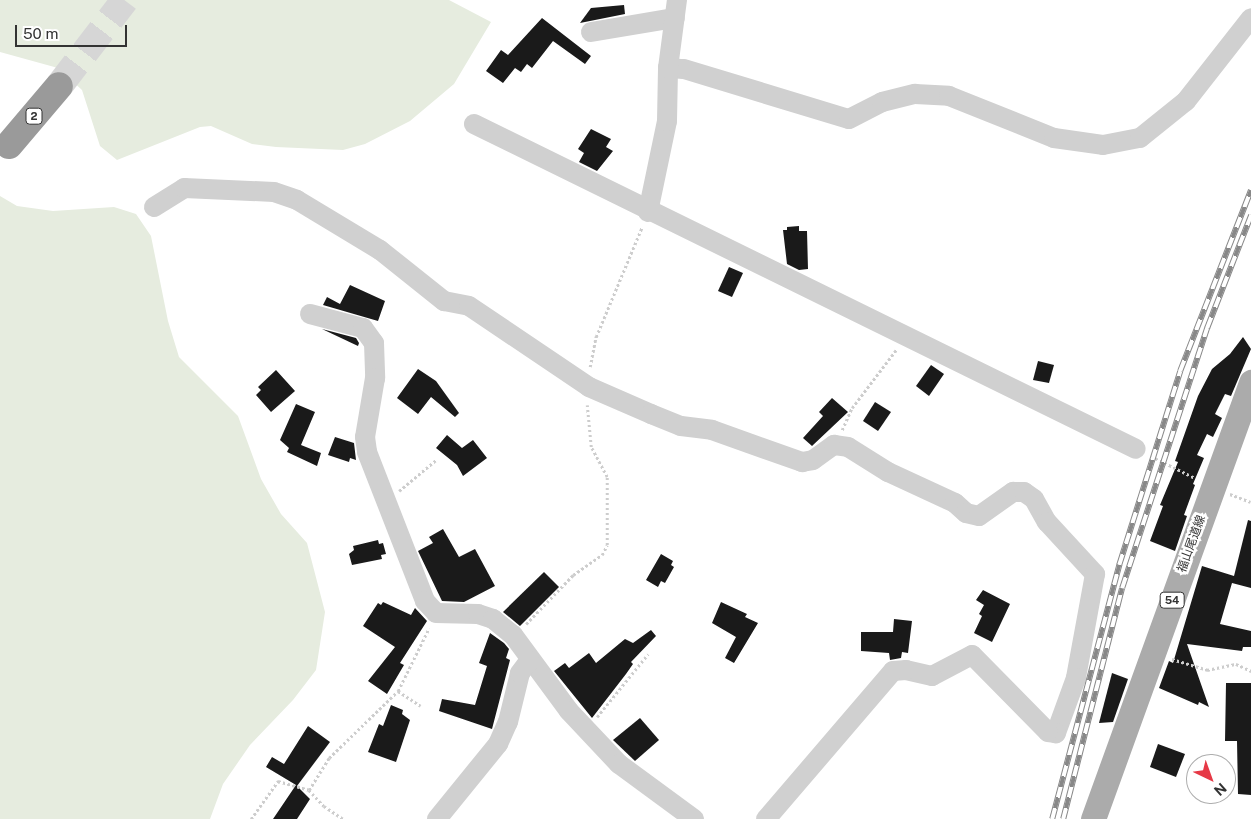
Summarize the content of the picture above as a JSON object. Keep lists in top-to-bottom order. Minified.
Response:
{"streets":{"highway":["2"],"main road":["福山尾道線","54"]},"scale_bar":"50 m","north":"bottom right"}
